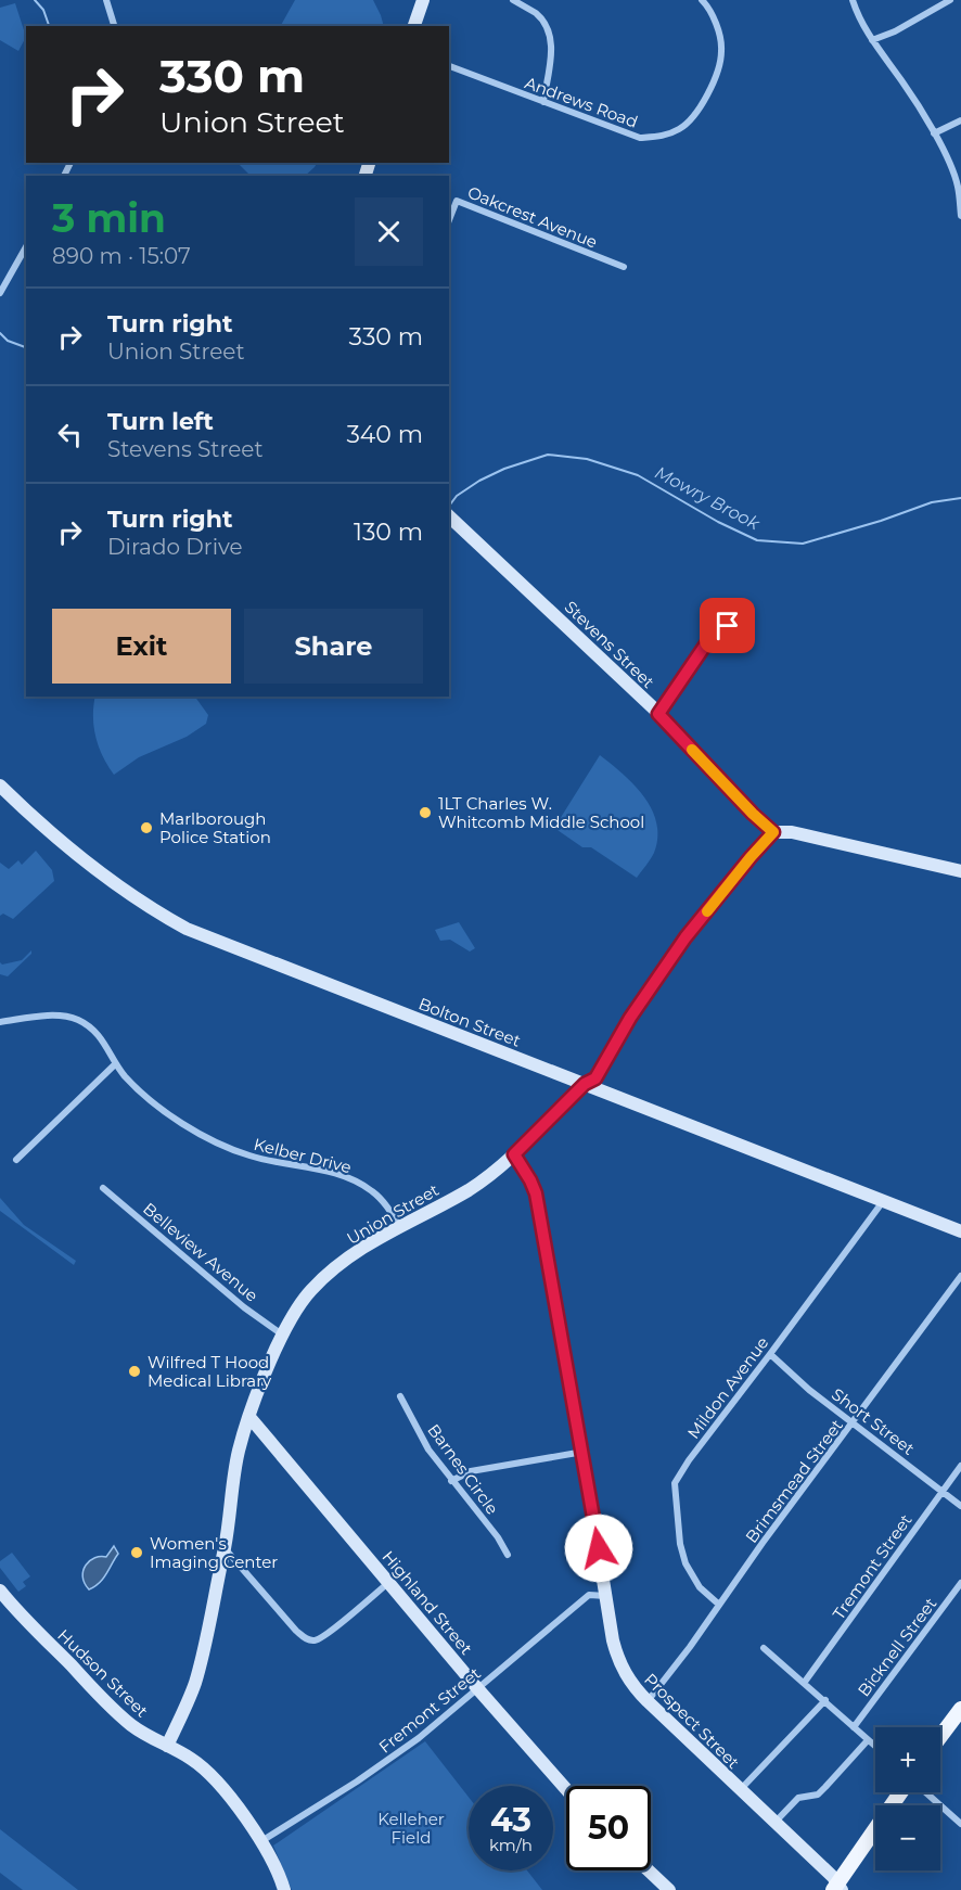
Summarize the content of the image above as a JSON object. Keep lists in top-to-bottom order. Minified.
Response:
{"streets":{"street":["Andrews Road","Oakcrest Avenue","Stevens Street","Bolton Street","Kelber Drive","Union Street","Belleview Avenue","Mildon Avenue","Short Street","Barnes Circle","Brimsmead Street","Tremont Street","Highland Street","Bicknell Street","Hudson Street","Fremont Street","Prospect Street"]},"crossings":[["Stevens Street","Union Street"],["Bolton Street","Union Street"],["Bolton Street","Mildon Avenue"],["Kelber Drive","Union Street"],["Union Street","Belleview Avenue"],["Union Street","Highland Street"],["Union Street","Hudson Street"],["Union Street","Prospect Street"],["Mildon Avenue","Short Street"],["Mildon Avenue","Brimsmead Street"],["Short Street","Brimsmead Street"],["Short Street","Tremont Street"],["Brimsmead Street","Prospect Street"],["Highland Street","Fremont Street"],["Hudson Street","Fremont Street"],["Fremont Street","Prospect Street"]],"water":["Mowry Brook"],"parks":["Kelleher Field"],"places":["1LT Charles W. Whitcomb Middle School","Marlborough Police Station","Wilfred T Hood Medical Library","Women's Imaging Center"],"page":{"turn":["330 m","Union Street"],"heading":["3 min","890 m · 15:07"],"list":[{"name":"Turn right","note":"Union Street","value":"330 m"},{"name":"Turn left","note":"Stevens Street","value":"340 m"},{"name":"Turn right","note":"Dirado Drive","value":"130 m"}],"buttons":["Exit","Share"],"map_buttons":["+","−"],"speed":"43 km/h","limit":"50"}}
